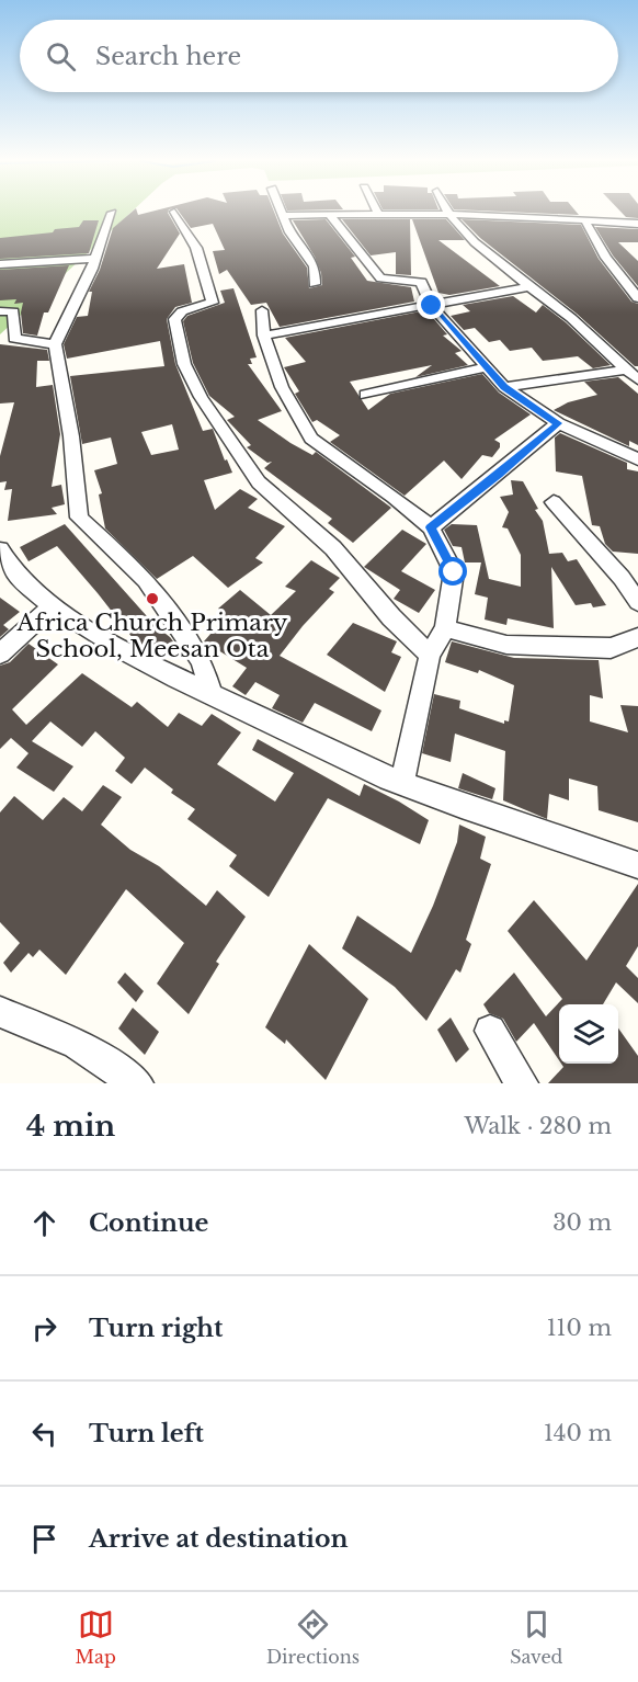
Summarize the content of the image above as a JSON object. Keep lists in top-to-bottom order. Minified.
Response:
{"places":["Africa Church Primary School, Meesan Ota"],"page":{"search":"Search here","heading":["4 min","Walk · 280 m"],"list":[["Continue","30 m"],["Turn right","110 m"],["Turn left","140 m"],"Arrive at destination"],"nav":["Map","Directions","Saved"]}}
